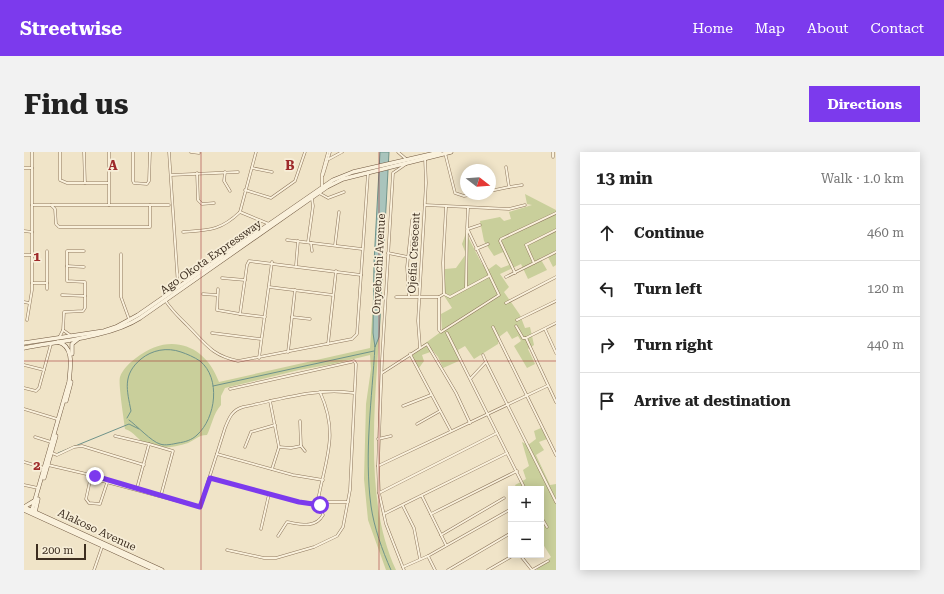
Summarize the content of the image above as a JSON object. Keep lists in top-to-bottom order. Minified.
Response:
{"streets":{"main road":["Ago Okota Expressway","Alakoso Avenue"],"street":["Ojefia Crescent","Onyebuchi Avenue"]},"crossings":[["Ago Okota Expressway","Onyebuchi Avenue"]],"scale_bar":"200 m","north":"right","page":{"header":"Streetwise","nav":["Home","Map","About","Contact"],"buttons":"Directions","title":"Find us","heading":["13 min","Walk · 1.0 km"],"list":[["Continue","460 m"],["Turn left","120 m"],["Turn right","440 m"],"Arrive at destination"],"map_buttons":["+","−"],"scale":"200 m"},"grid":{"columns":["A","B"],"rows":["1","2"]}}
